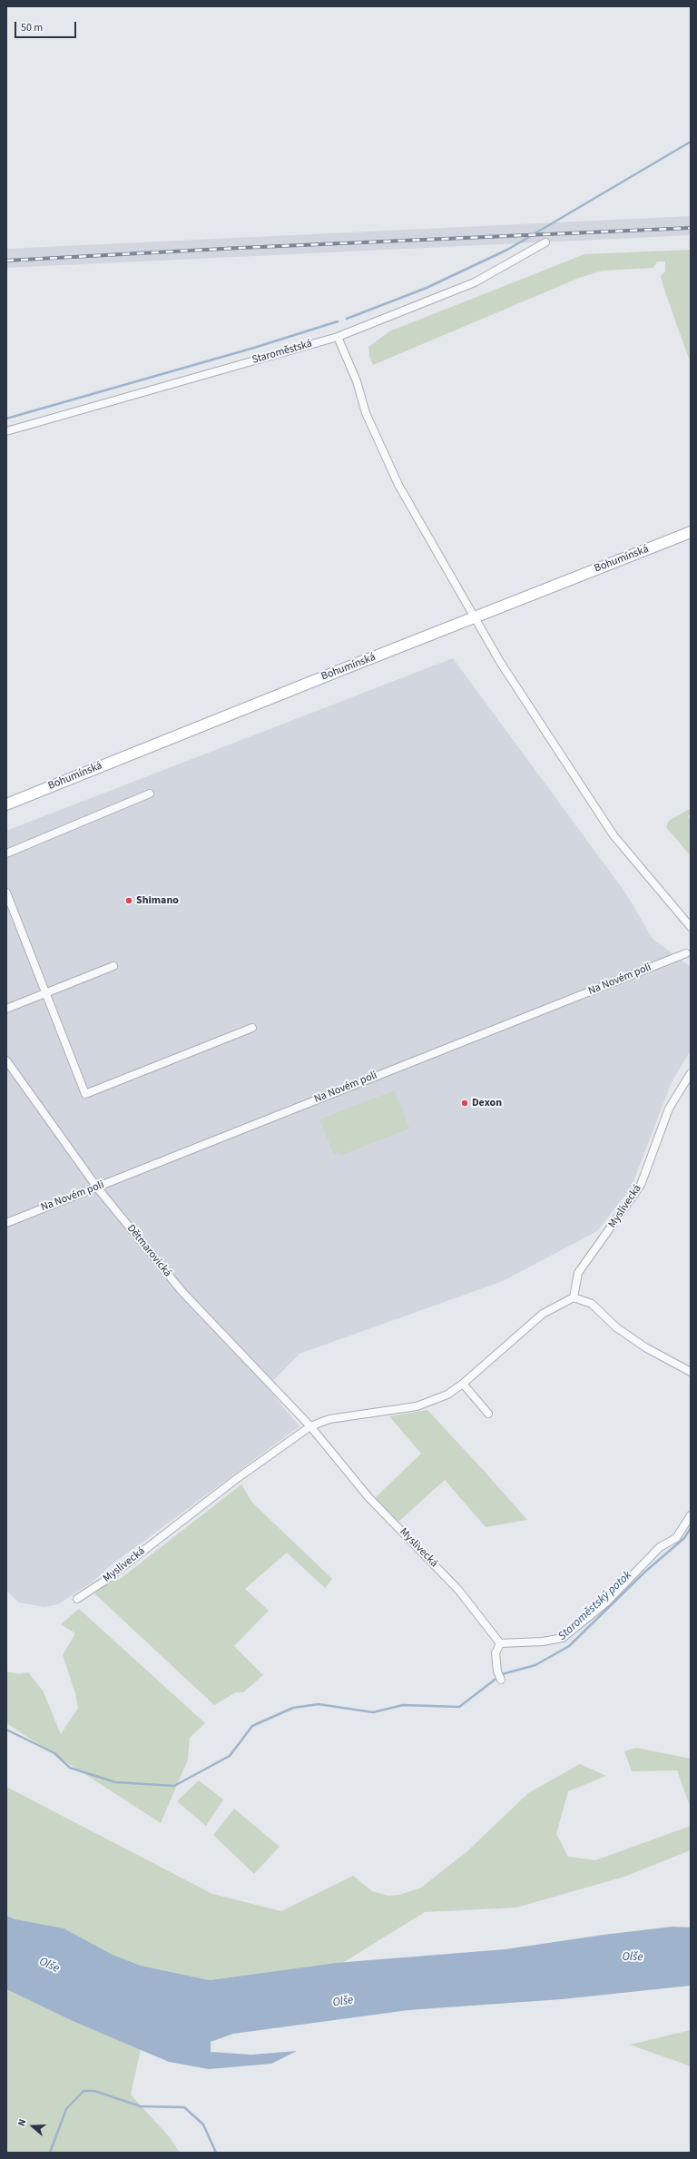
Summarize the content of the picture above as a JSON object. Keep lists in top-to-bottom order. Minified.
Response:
{"streets":{"main road":["Bohumínská"],"street":["Staroměstská","Na Novém poli","Myslivecká","Dětmarovická"]},"crossings":[["Na Novém poli","Dětmarovická"],["Myslivecká","Dětmarovická"]],"water":["Staroměstský potok","Olše"],"places":["Shimano","Dexon"],"scale_bar":"50 m","north":"left"}
